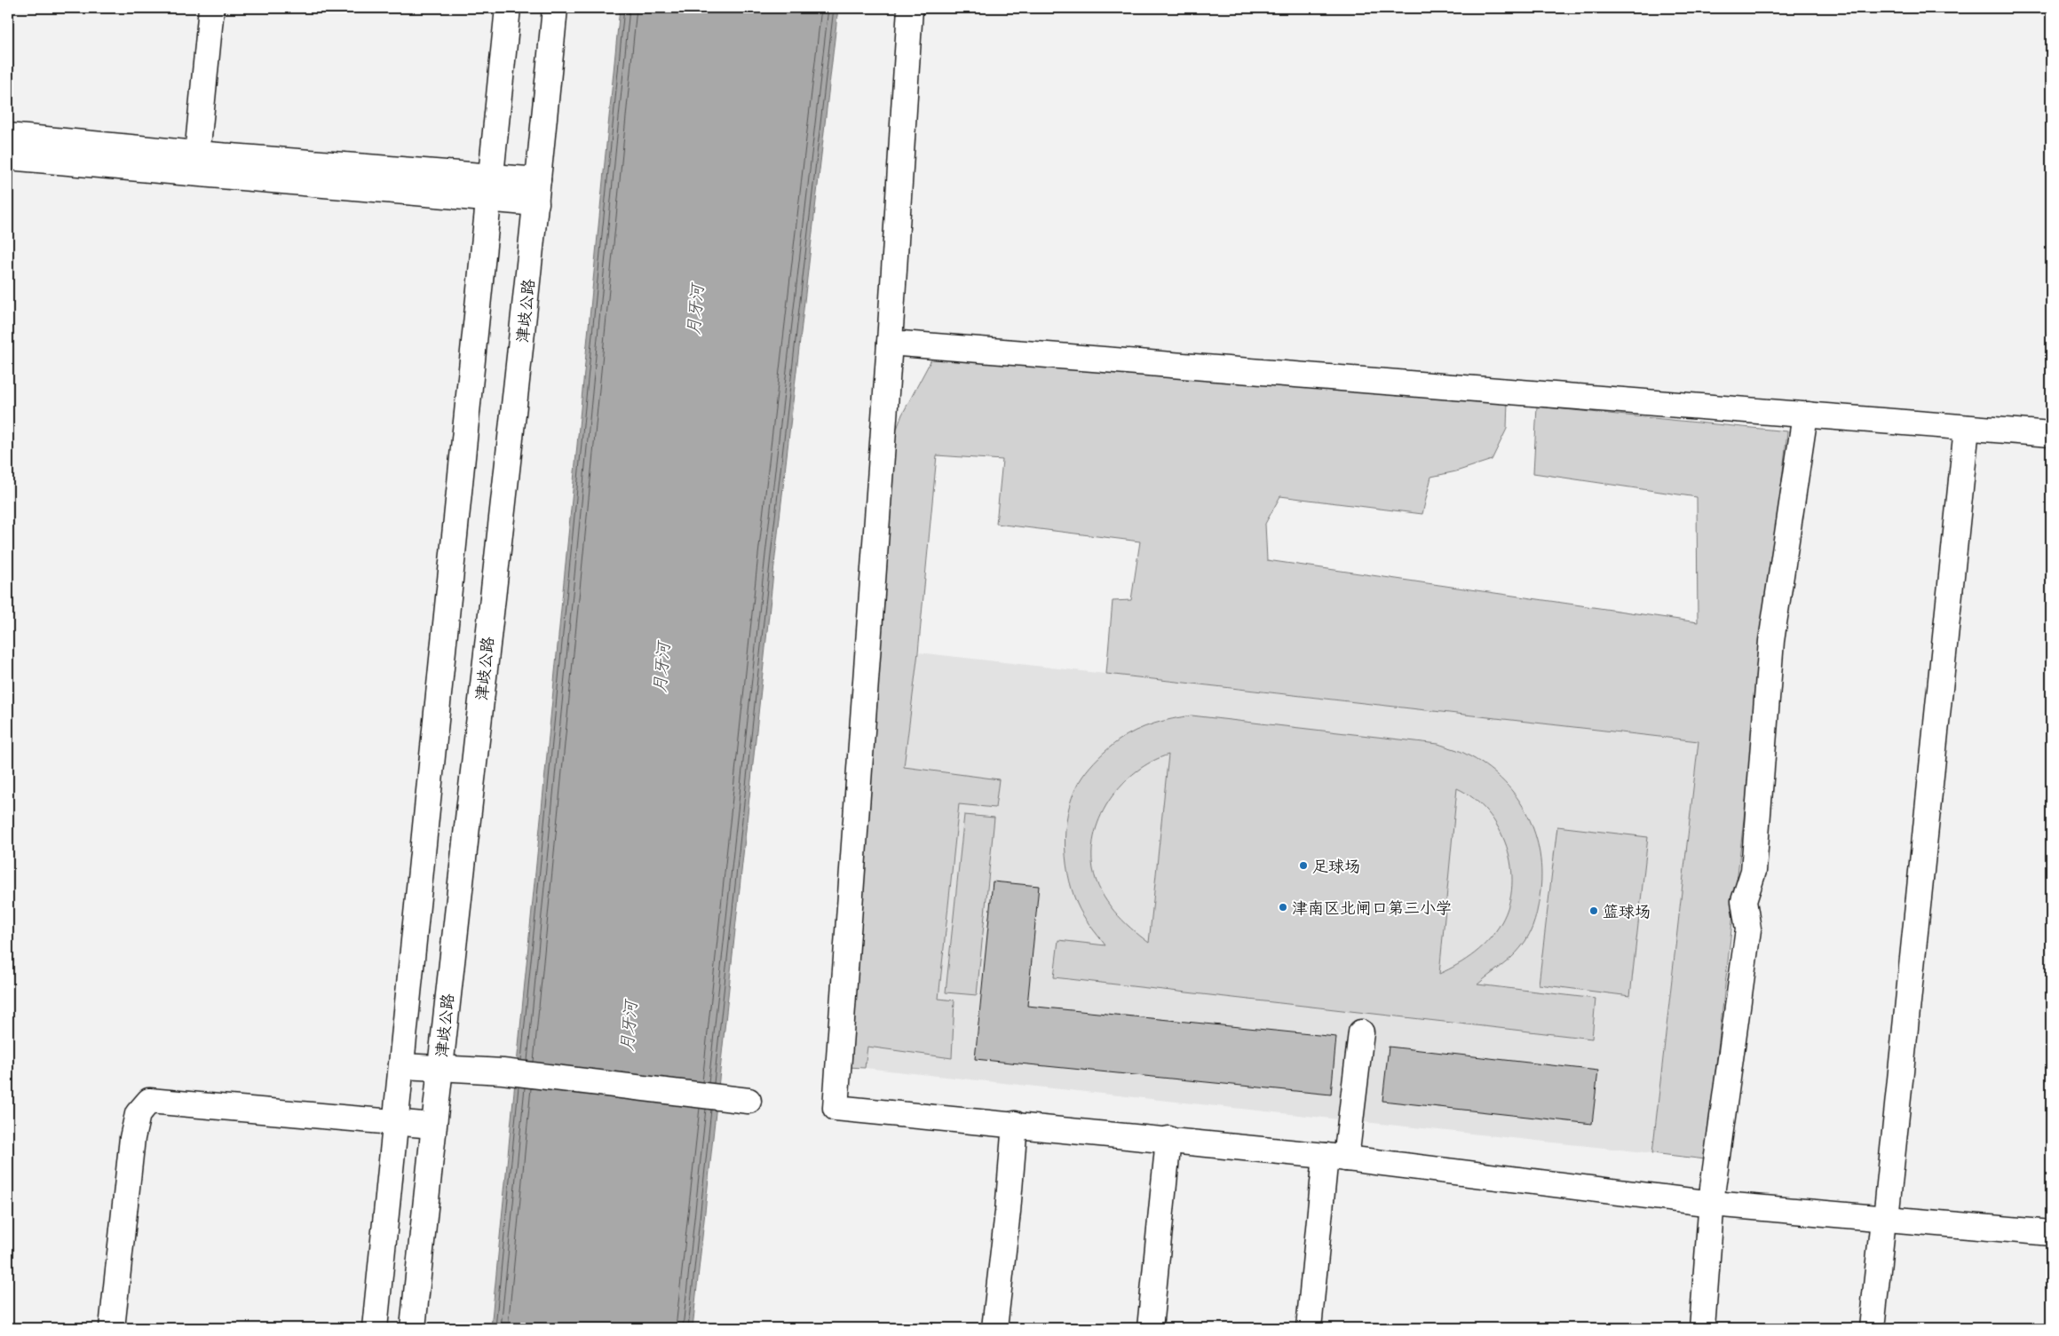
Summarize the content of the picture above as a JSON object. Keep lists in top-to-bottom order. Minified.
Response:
{"streets":{"street":["津歧公路"]},"water":["月牙河"],"places":["足球场","津南区北闸口第三小学","篮球场"]}
